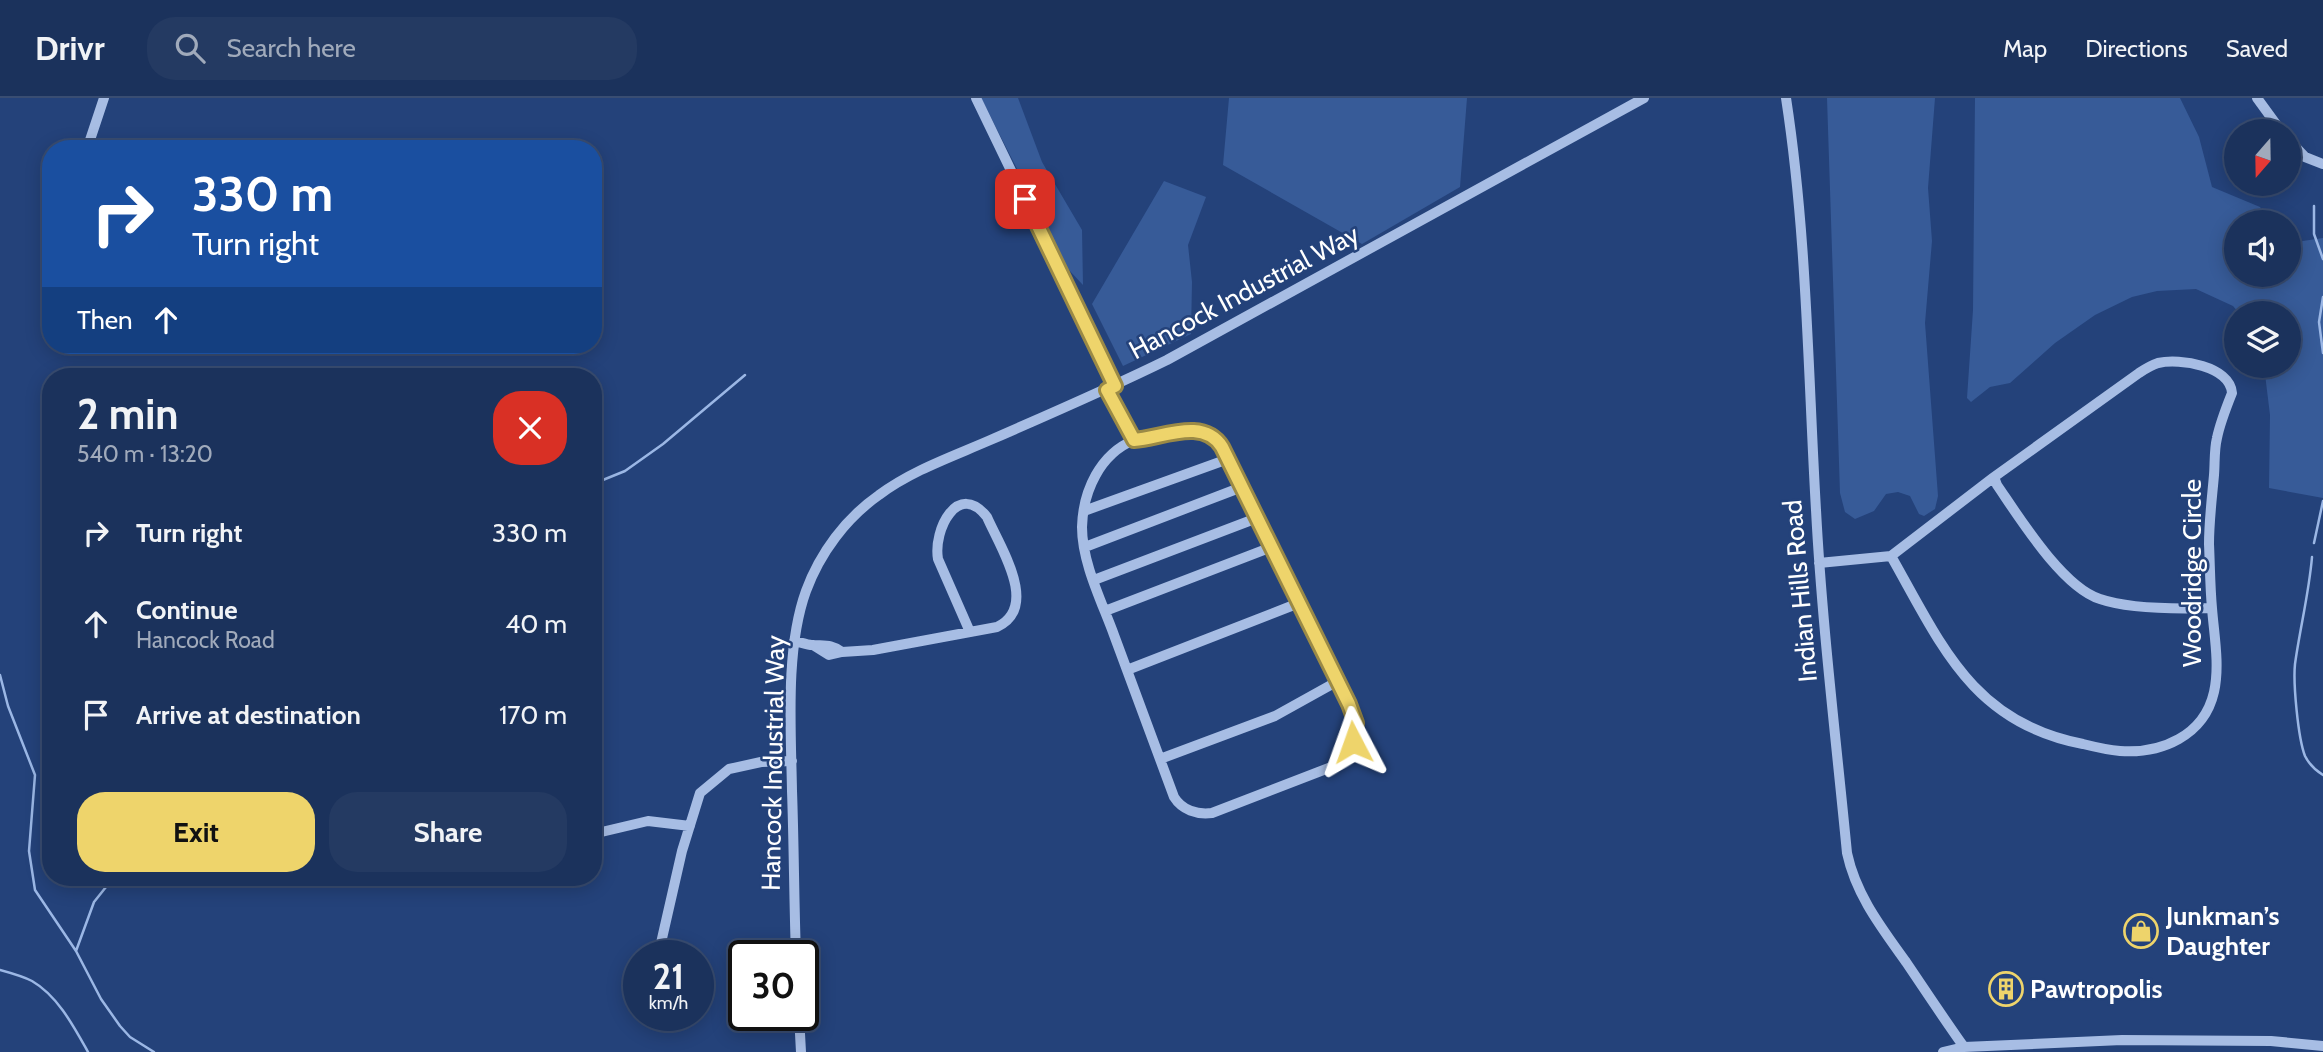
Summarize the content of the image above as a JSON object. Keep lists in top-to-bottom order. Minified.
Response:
{"streets":{"street":["Hancock Industrial Way","Woodridge Circle","Indian Hills Road"]},"places":{"shop":["Junkman’s Daughter"],"building":["Pawtropolis"]},"north":"bottom","page":{"header":"Drivr","search":"Search here","nav":["Map","Directions","Saved"],"turn":["330 m","Turn right"],"then":"Then","heading":["2 min","540 m · 13:20"],"list":[{"name":"Turn right","value":"330 m"},{"name":"Continue","note":"Hancock Road","value":"40 m"},{"name":"Arrive at destination","value":"170 m"}],"buttons":["Exit","Share"],"speed":"21 km/h","limit":"30"}}
